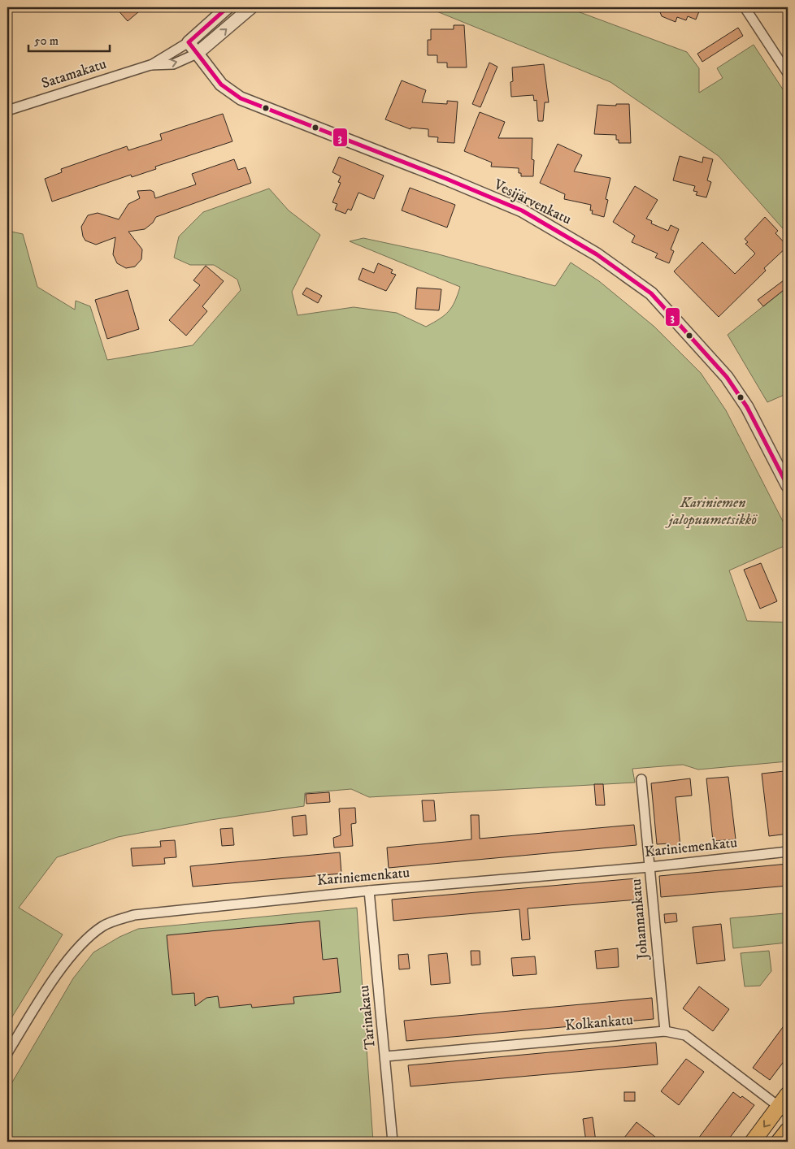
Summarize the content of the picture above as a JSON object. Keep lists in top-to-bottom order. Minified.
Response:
{"streets":{"street":["Satamakatu","Vesijärvenkatu","Kariniemenkatu","Johannankatu","Tarinakatu","Kolkankatu"]},"crossings":[["Satamakatu","Vesijärvenkatu"],["Kariniemenkatu","Johannankatu"],["Kariniemenkatu","Tarinakatu"],["Johannankatu","Kolkankatu"],["Tarinakatu","Kolkankatu"]],"parks":["Kariniemen jalopuumetsikkö"],"lines":["transit line 3"],"scale_bar":"50 m"}
